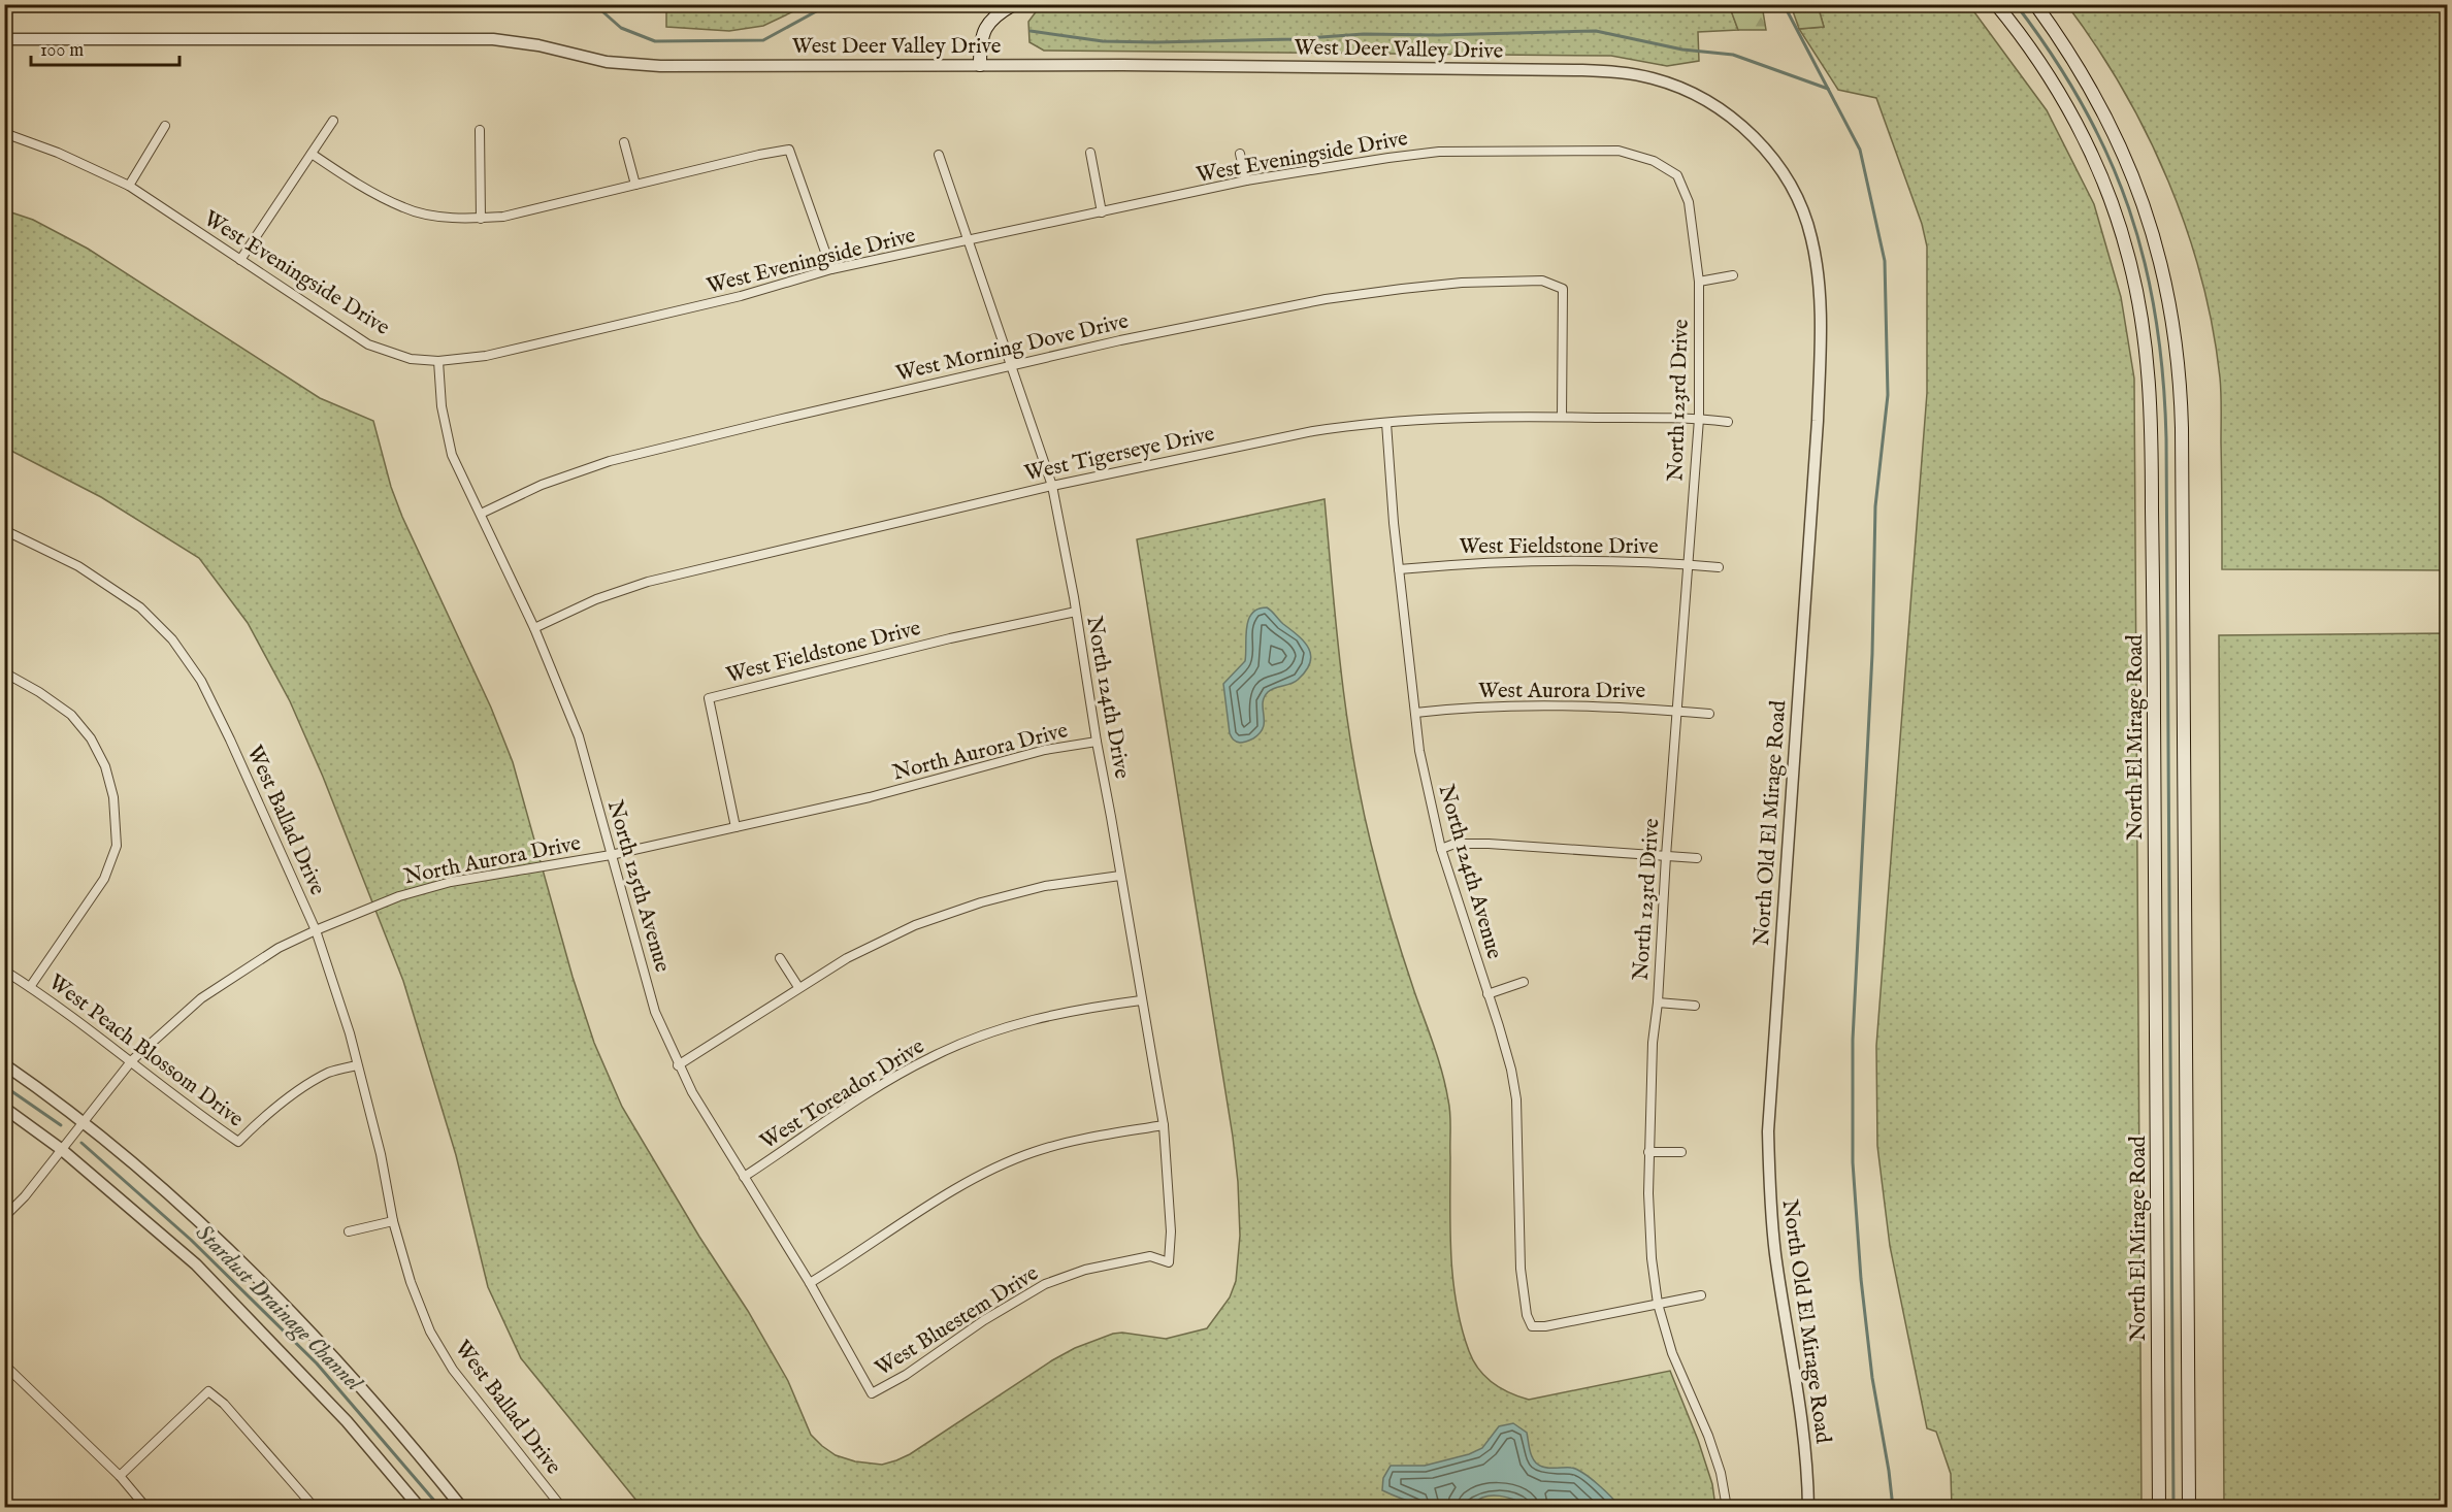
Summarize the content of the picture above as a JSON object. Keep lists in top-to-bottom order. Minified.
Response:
{"streets":{"main road":["North El Mirage Road"],"street":["West Deer Valley Drive","West Eveningside Drive","West Morning Dove Drive","North 123rd Drive","West Tigerseye Drive","West Fieldstone Drive","West Aurora Drive","North 124th Drive","North Aurora Drive","West Ballad Drive","North Old El Mirage Road","North 124th Avenue","North 125th Avenue","West Peach Blossom Drive","West Toreador Drive","West Bluestem Drive"]},"crossings":[["West Deer Valley Drive","North Old El Mirage Road"],["West Eveningside Drive","North 123rd Drive"],["West Eveningside Drive","North 124th Drive"],["West Eveningside Drive","North 125th Avenue"],["West Morning Dove Drive","West Tigerseye Drive"],["West Morning Dove Drive","North 124th Drive"],["West Morning Dove Drive","North 125th Avenue"],["North 123rd Drive","West Tigerseye Drive"],["North 123rd Drive","West Fieldstone Drive"],["North 123rd Drive","West Aurora Drive"],["North 123rd Drive","North 124th Avenue"],["West Tigerseye Drive","North 124th Drive"],["West Tigerseye Drive","North 124th Avenue"],["West Tigerseye Drive","North 125th Avenue"],["West Fieldstone Drive","North 124th Drive"],["West Fieldstone Drive","North Aurora Drive"],["West Fieldstone Drive","North 124th Avenue"],["West Aurora Drive","North 124th Avenue"],["North 124th Drive","North Aurora Drive"],["North 124th Drive","West Toreador Drive"],["North 124th Drive","West Bluestem Drive"],["North Aurora Drive","West Ballad Drive"],["North Aurora Drive","North 125th Avenue"],["North Aurora Drive","West Peach Blossom Drive"],["West Ballad Drive","West Peach Blossom Drive"],["North 125th Avenue","West Toreador Drive"],["North 125th Avenue","West Bluestem Drive"]],"water":["Stardust Drainage Channel"],"scale_bar":"100 m"}
